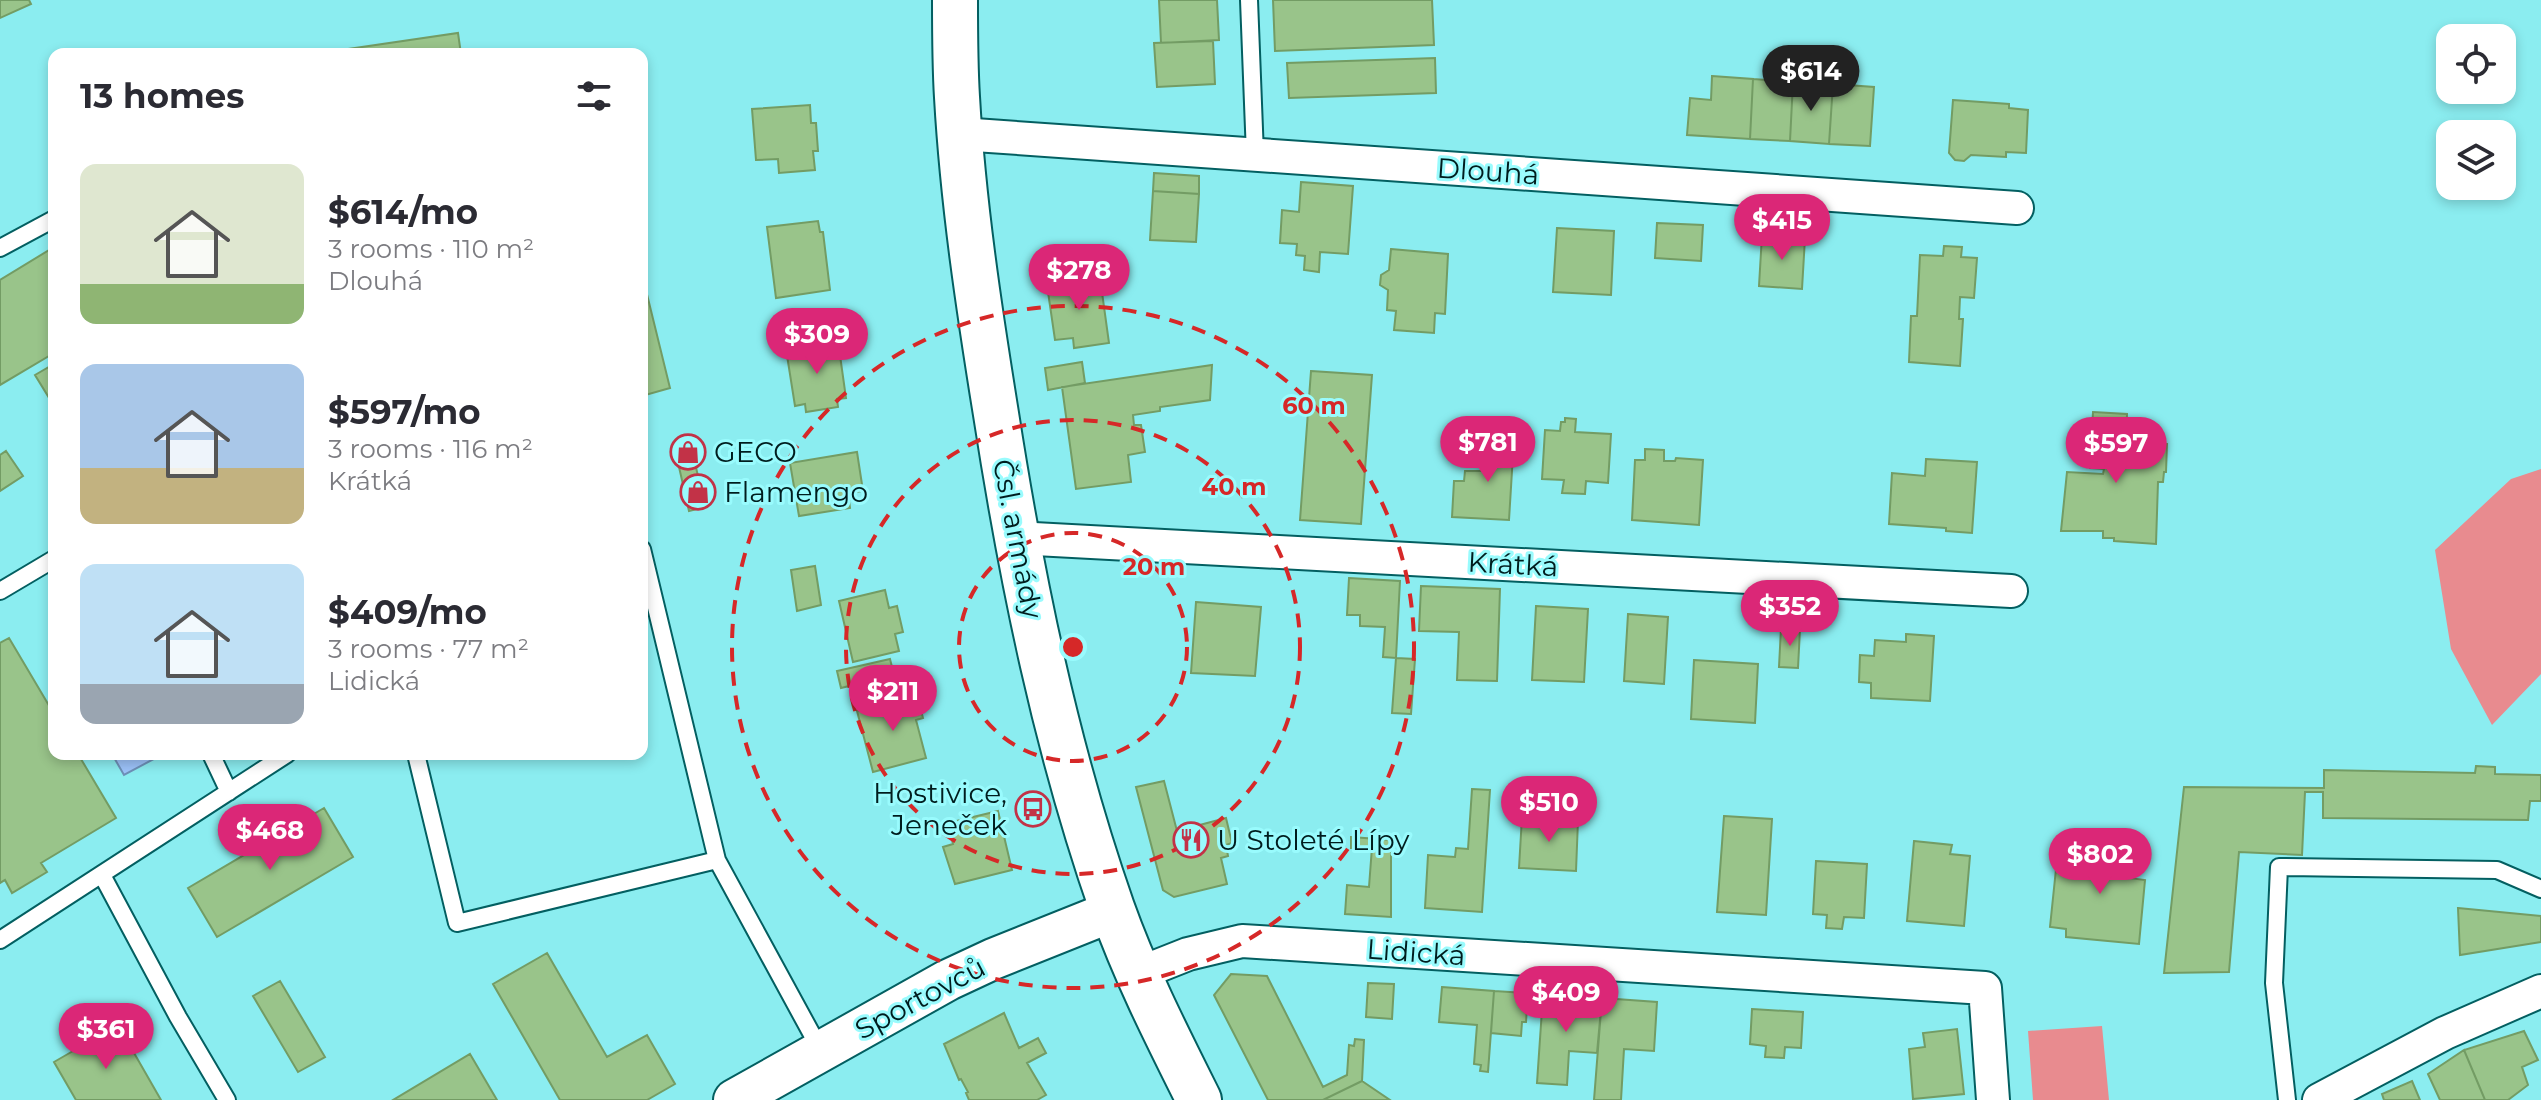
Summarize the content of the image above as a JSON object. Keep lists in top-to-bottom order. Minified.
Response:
{"streets":{"main road":["Čsl. armády"],"street":["Dlouhá","Krátká","Lidická","Sportovců"]},"crossings":[["Dlouhá","Čsl. armády"],["Čsl. armády","Krátká"],["Čsl. armády","Lidická"],["Čsl. armády","Sportovců"]],"places":{"shop":["GECO","Flamengo"],"bus stop":["Hostivice, Jeneček"],"restaurant":["U Stoleté Lípy"]},"page":{"price":["$614","$415","$278","$309","$781","$597","$352","$211","$510","$468","$802","$409","$361"],"heading":"13 homes","list":[{"name":"$614/mo","note":"3 rooms · 110 m² · Dlouhá"},{"name":"$597/mo","note":"3 rooms · 116 m² · Krátká"},{"name":"$409/mo","note":"3 rooms · 77 m² · Lidická"}]},"rings":["60 m","40 m","20 m"]}
